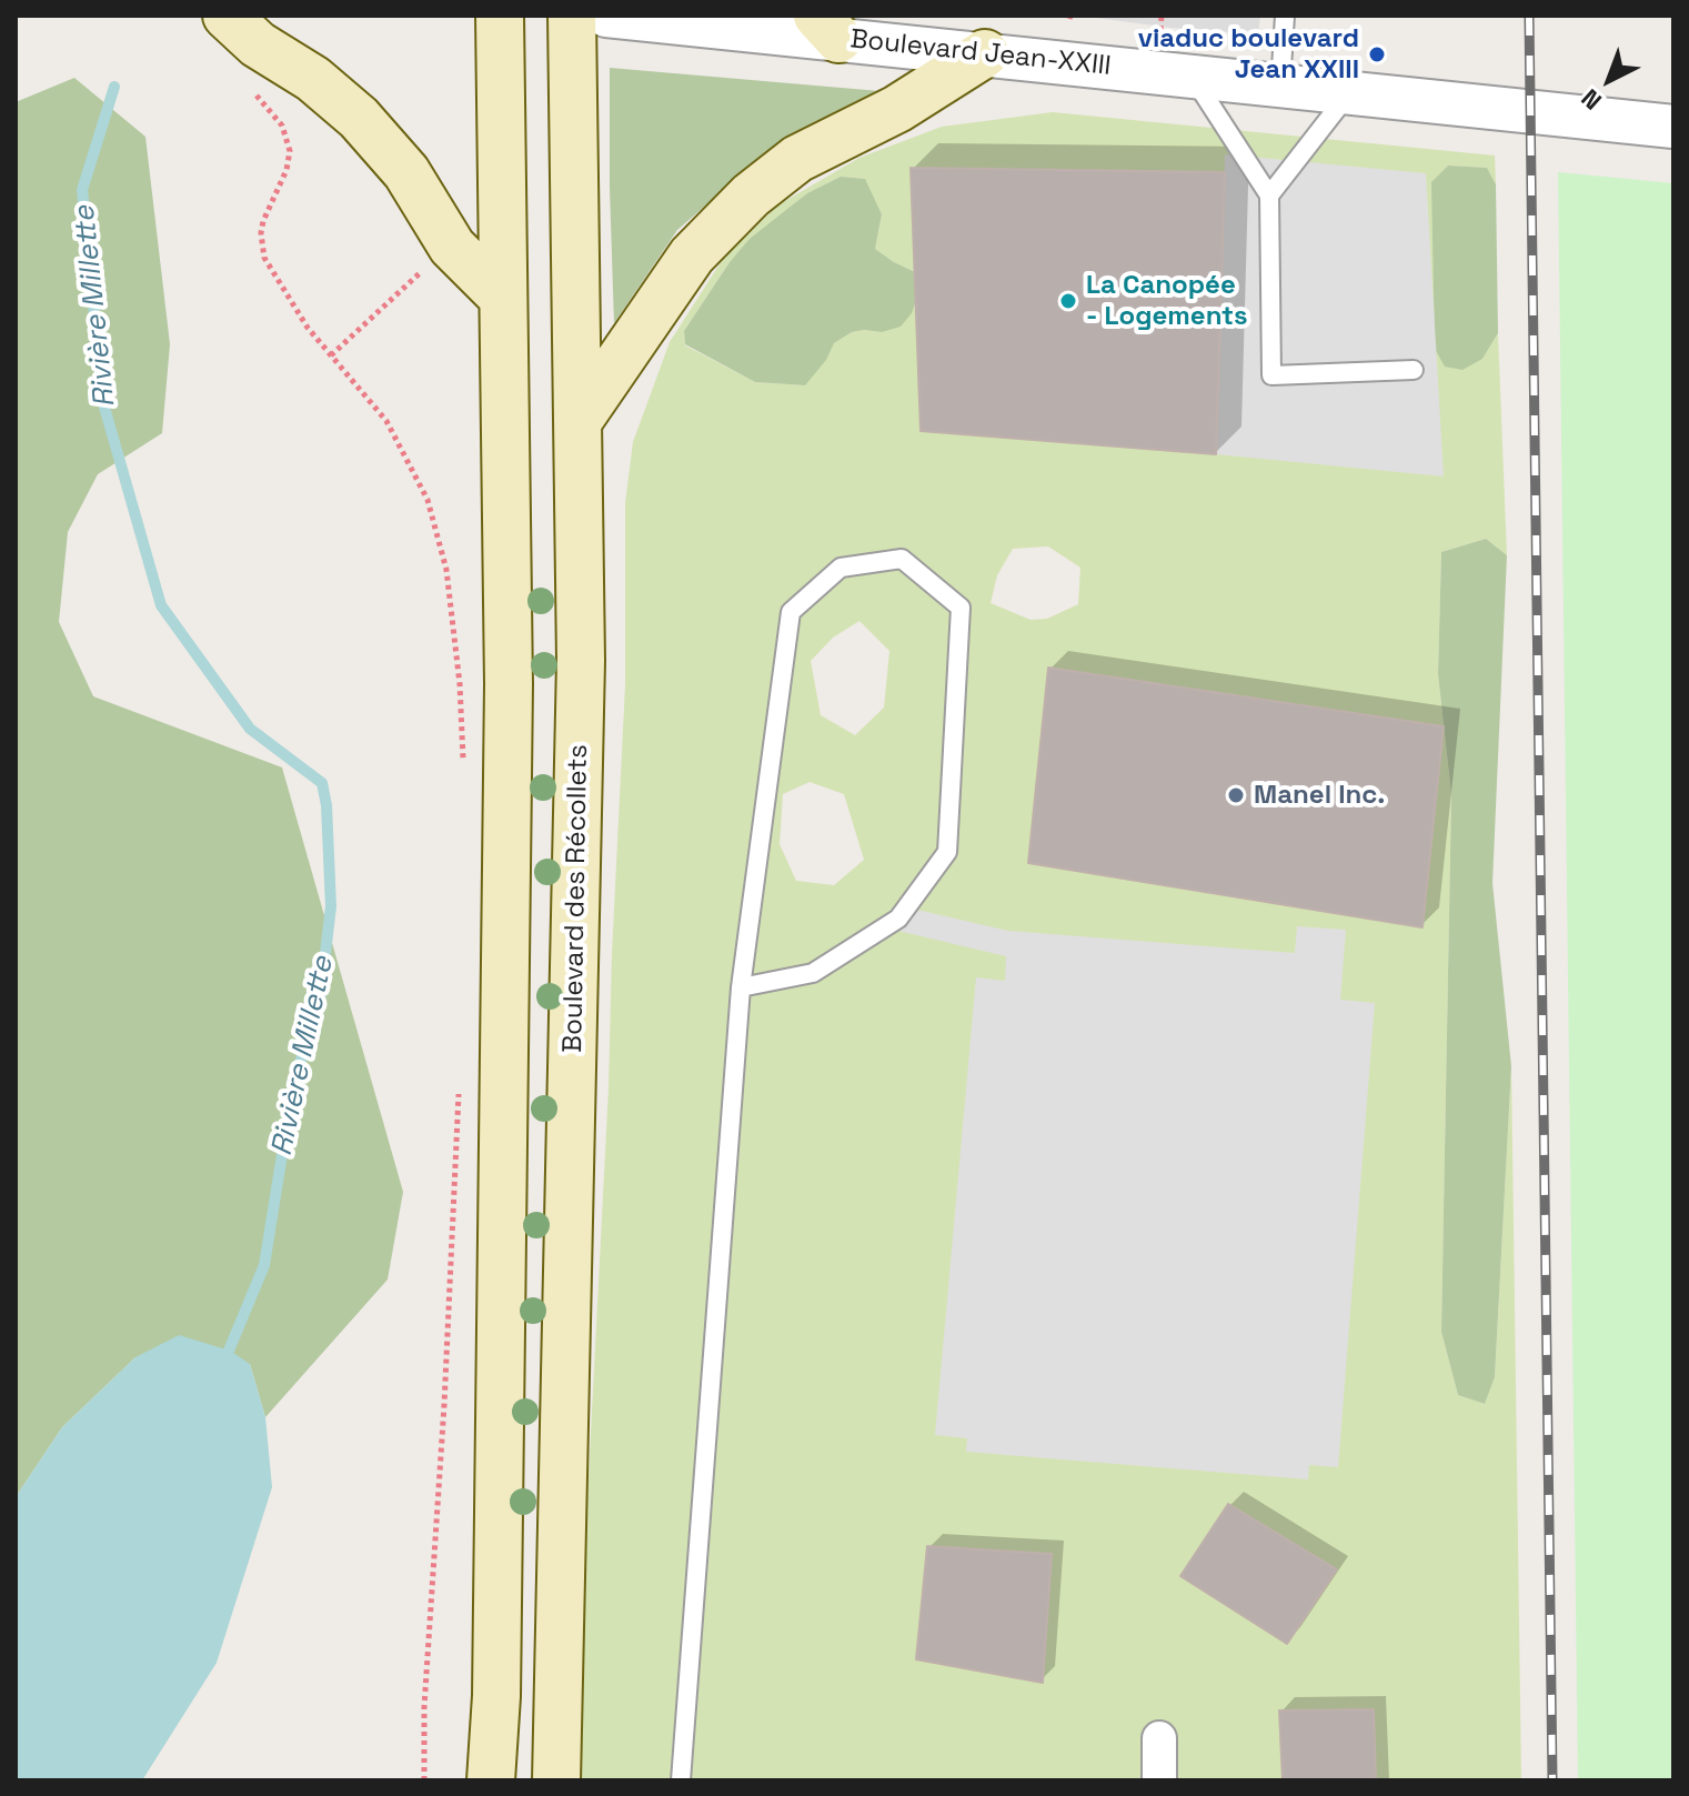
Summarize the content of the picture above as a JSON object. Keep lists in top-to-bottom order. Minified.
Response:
{"streets":{"main road":["Boulevard des Récollets"],"street":["Boulevard Jean-XXIII"]},"water":["Rivière Millette"],"places":["viaduc boulevard Jean XXIII","La Canopée - Logements","Manel Inc."],"north":"bottom left"}
